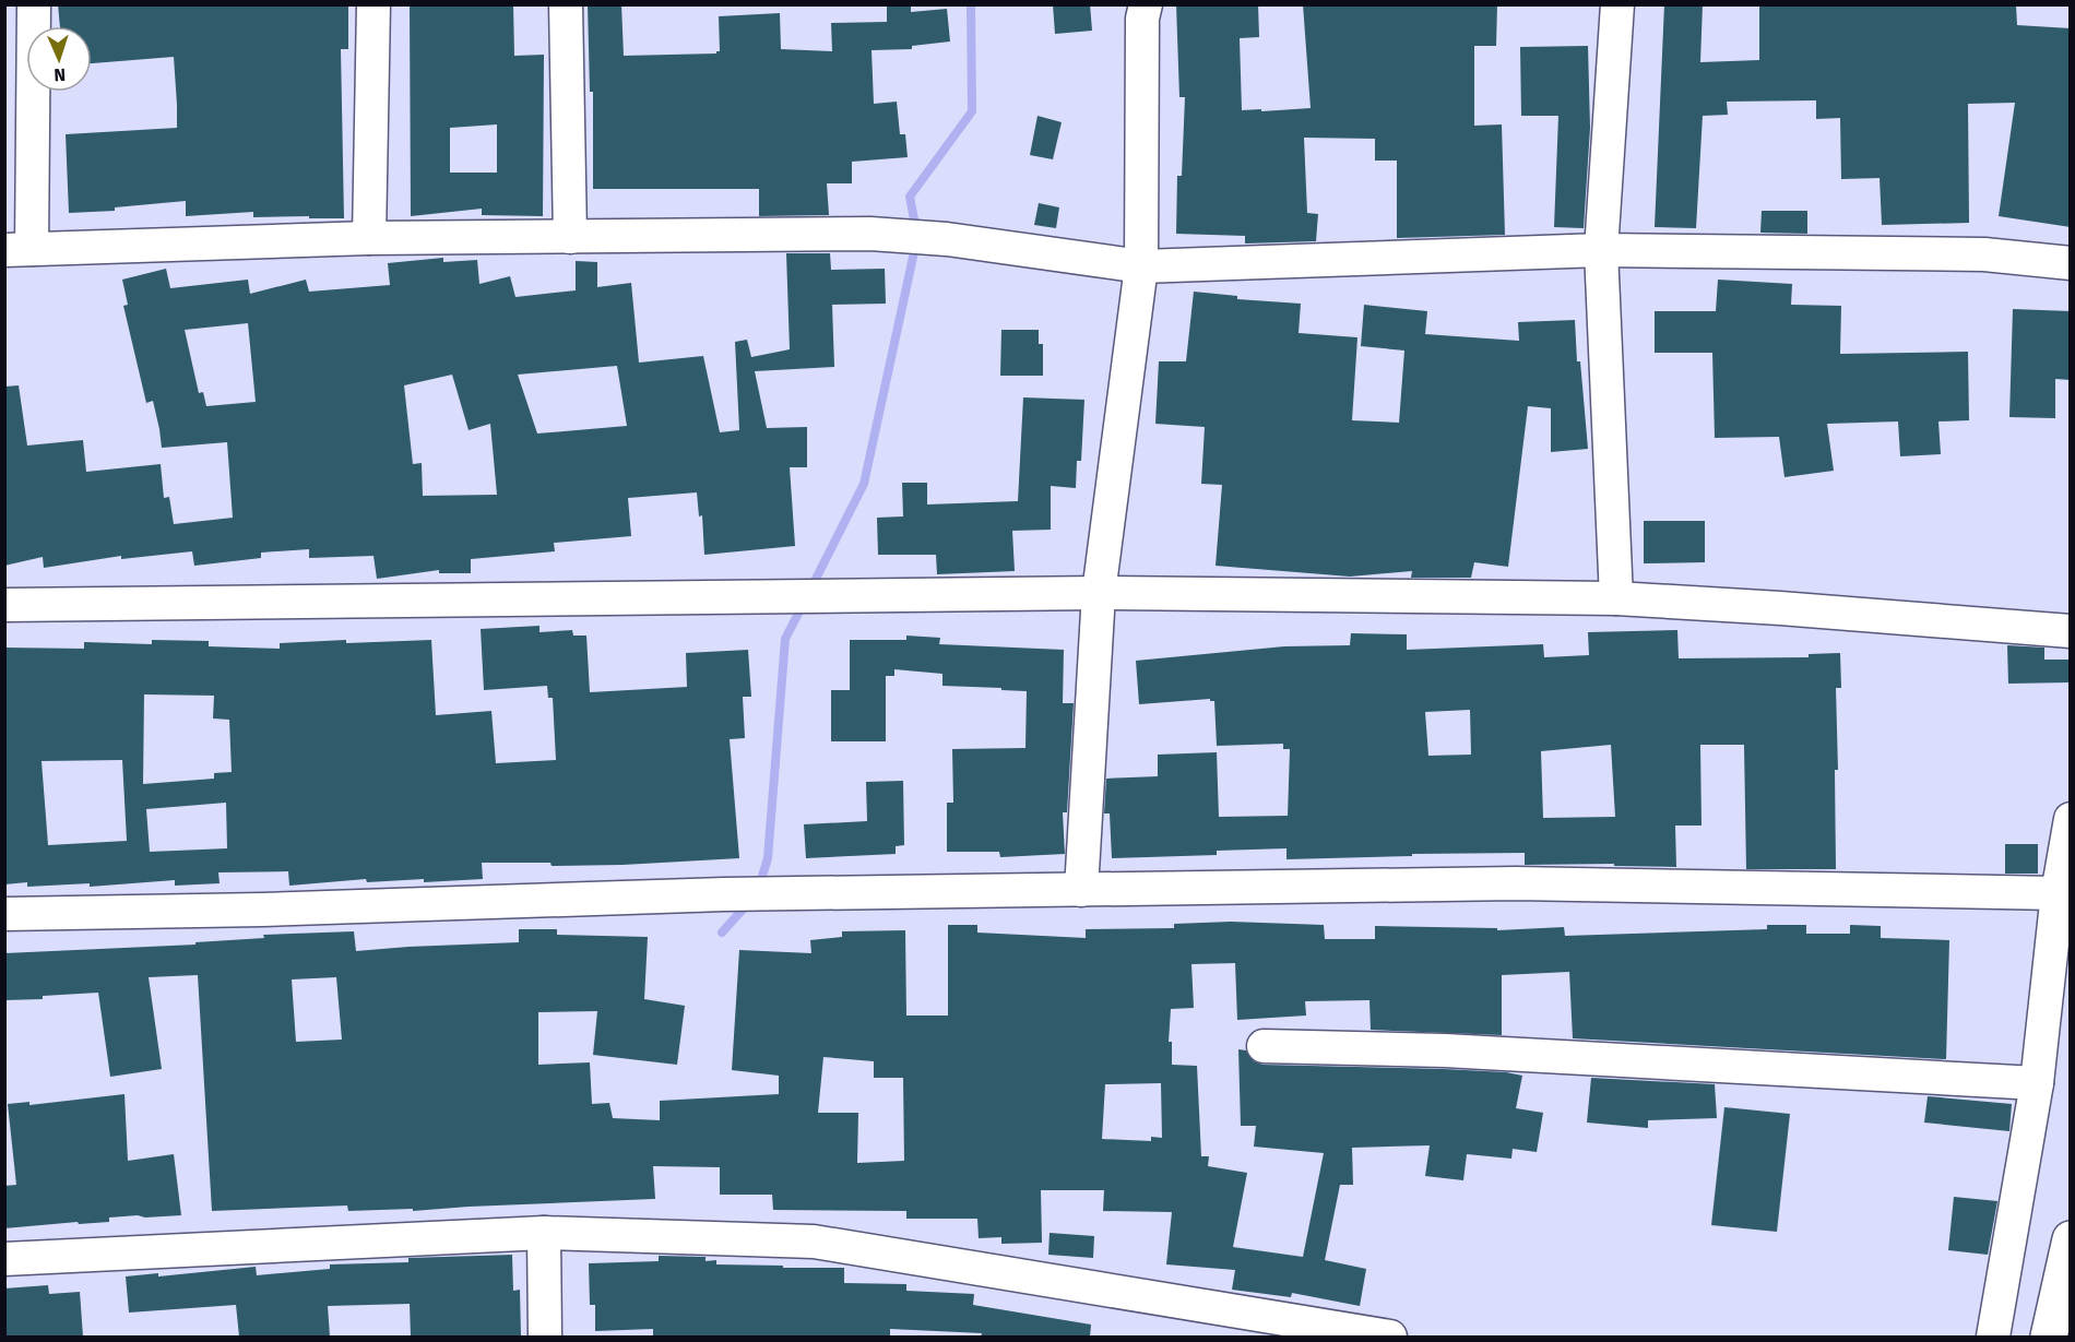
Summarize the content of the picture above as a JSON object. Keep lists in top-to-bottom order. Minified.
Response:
{"north":"bottom"}
